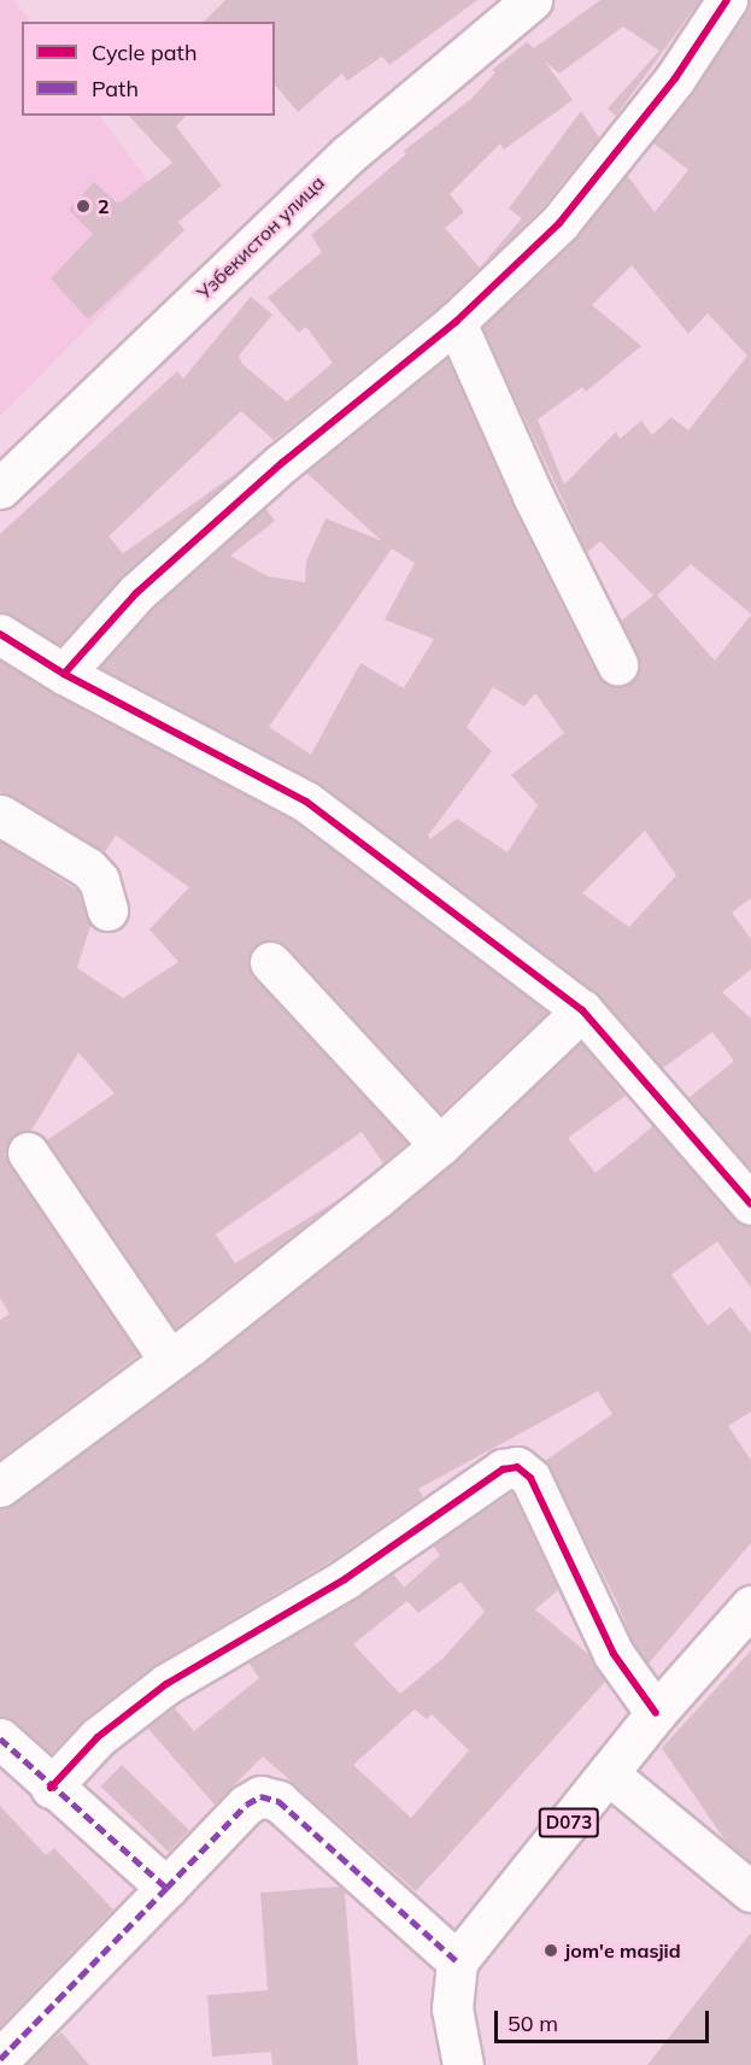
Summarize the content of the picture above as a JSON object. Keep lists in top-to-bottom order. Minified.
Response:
{"streets":{"street":["Узбекистон улица","D073"]},"places":["2","jom'e masjid"],"legend":["Cycle path","Path"],"scale_bar":"50 m"}
